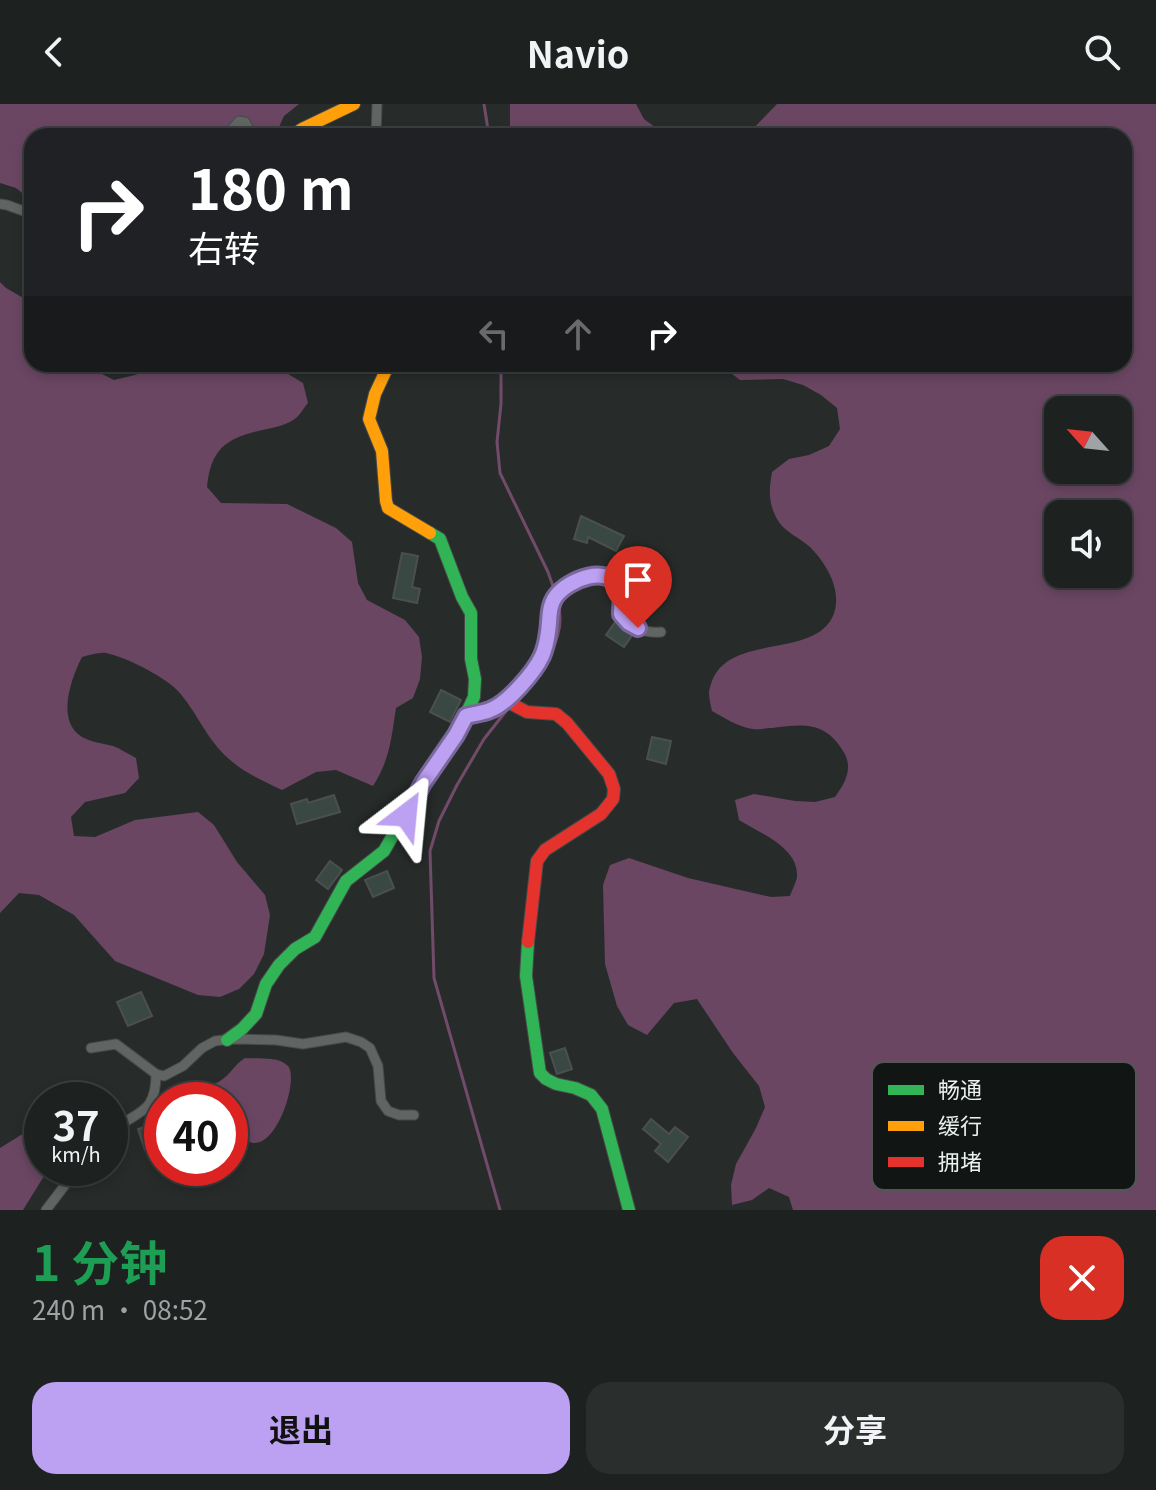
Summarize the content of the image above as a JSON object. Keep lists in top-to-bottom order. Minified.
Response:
{"legend":["畅通","缓行","拥堵"],"north":"top left","page":{"header":"Navio","turn":["180 m","右转"],"speed":"37 km/h","limit":"40","heading":["1 分钟","240 m · 08:52"],"buttons":["退出","分享"]}}
